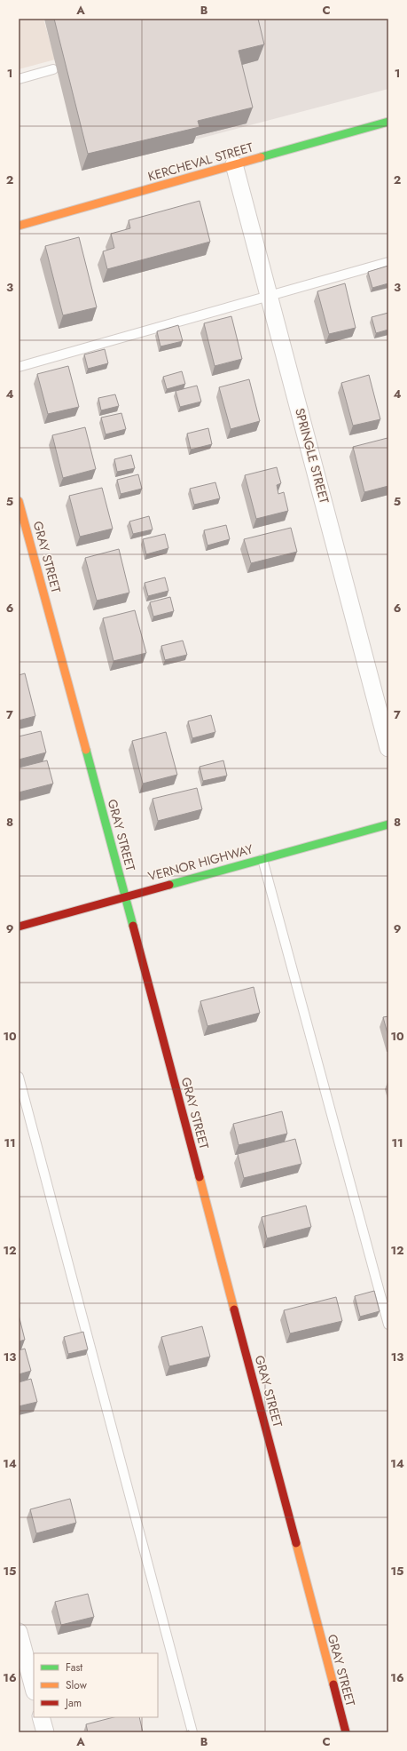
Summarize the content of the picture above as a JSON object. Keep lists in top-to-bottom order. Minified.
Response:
{"streets":{"street":["KERCHEVAL STREET","SPRINGLE STREET","GRAY STREET","VERNOR HIGHWAY"]},"crossings":[["KERCHEVAL STREET","SPRINGLE STREET"],["GRAY STREET","VERNOR HIGHWAY"]],"legend":["Fast","Slow","Jam"],"grid":{"columns":["A","B","C"],"rows":["1","2","3","4","5","6","7","8","9","10","11","12","13","14","15","16"]}}
